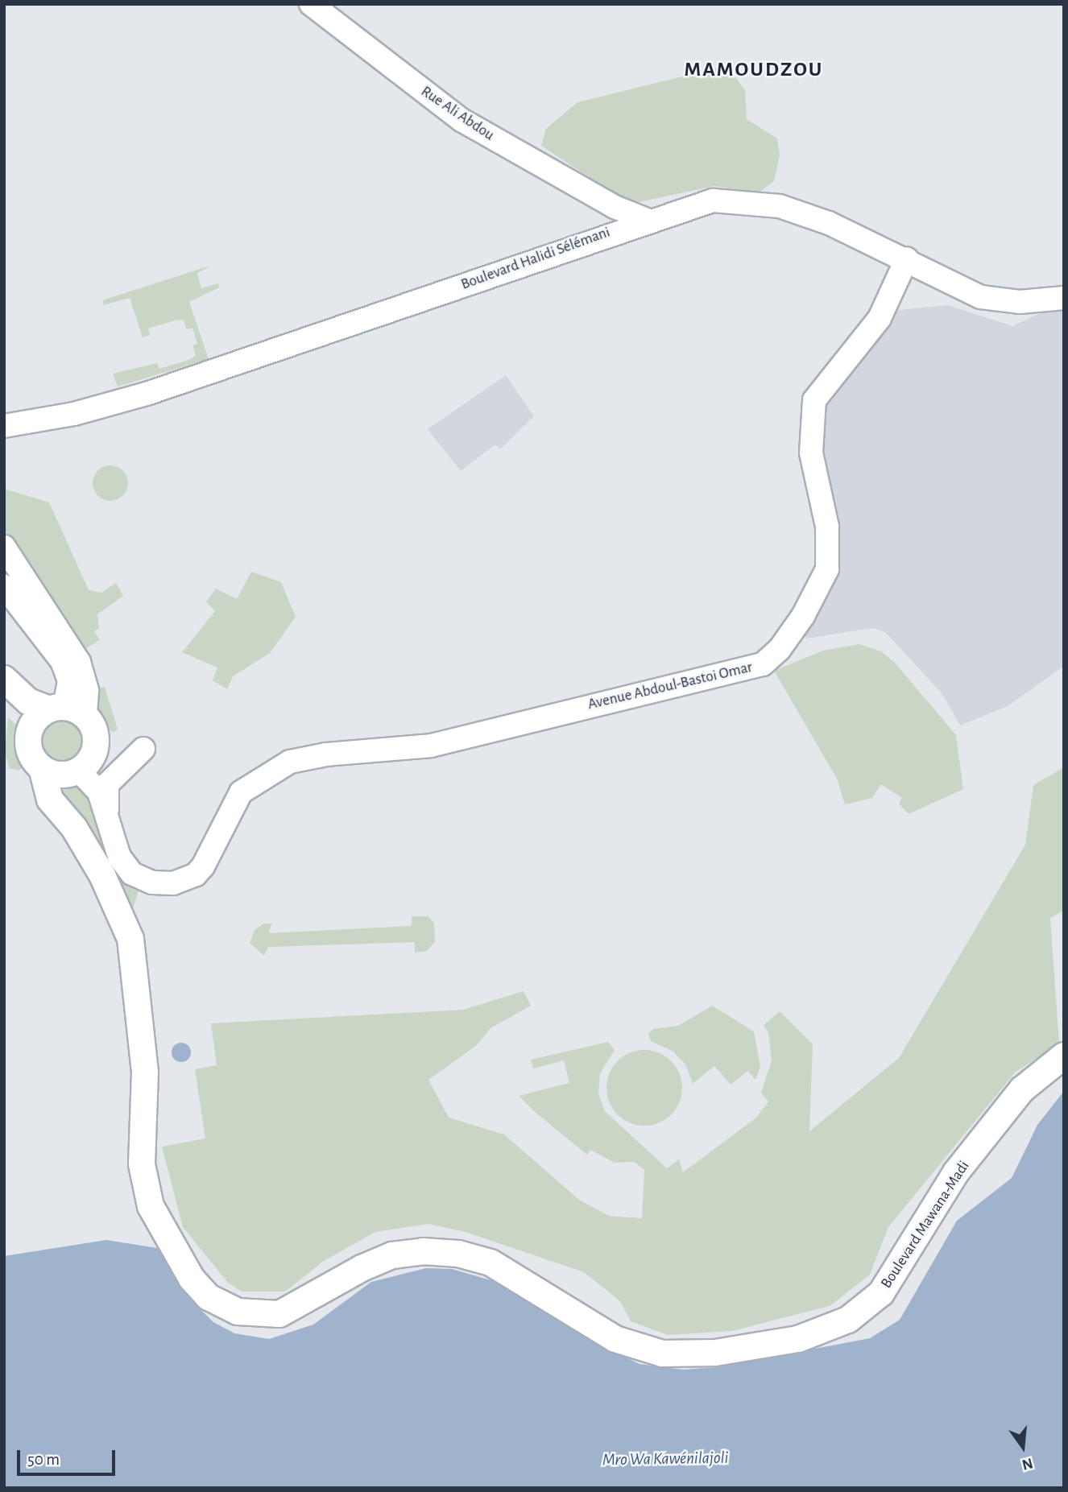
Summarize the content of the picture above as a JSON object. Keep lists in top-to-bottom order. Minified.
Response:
{"streets":{"main road":["Boulevard Mawana-Madi"],"street":["Rue Ali Abdou","Boulevard Halidi Sélémani","Avenue Abdoul-Bastoi Omar"]},"crossings":[["Rue Ali Abdou","Boulevard Halidi Sélémani"],["Boulevard Halidi Sélémani","Avenue Abdoul-Bastoi Omar"]],"districts":["MAMOUDZOU"],"water":["Mro Wa Kawénilajoli"],"scale_bar":"50 m","north":"bottom"}
